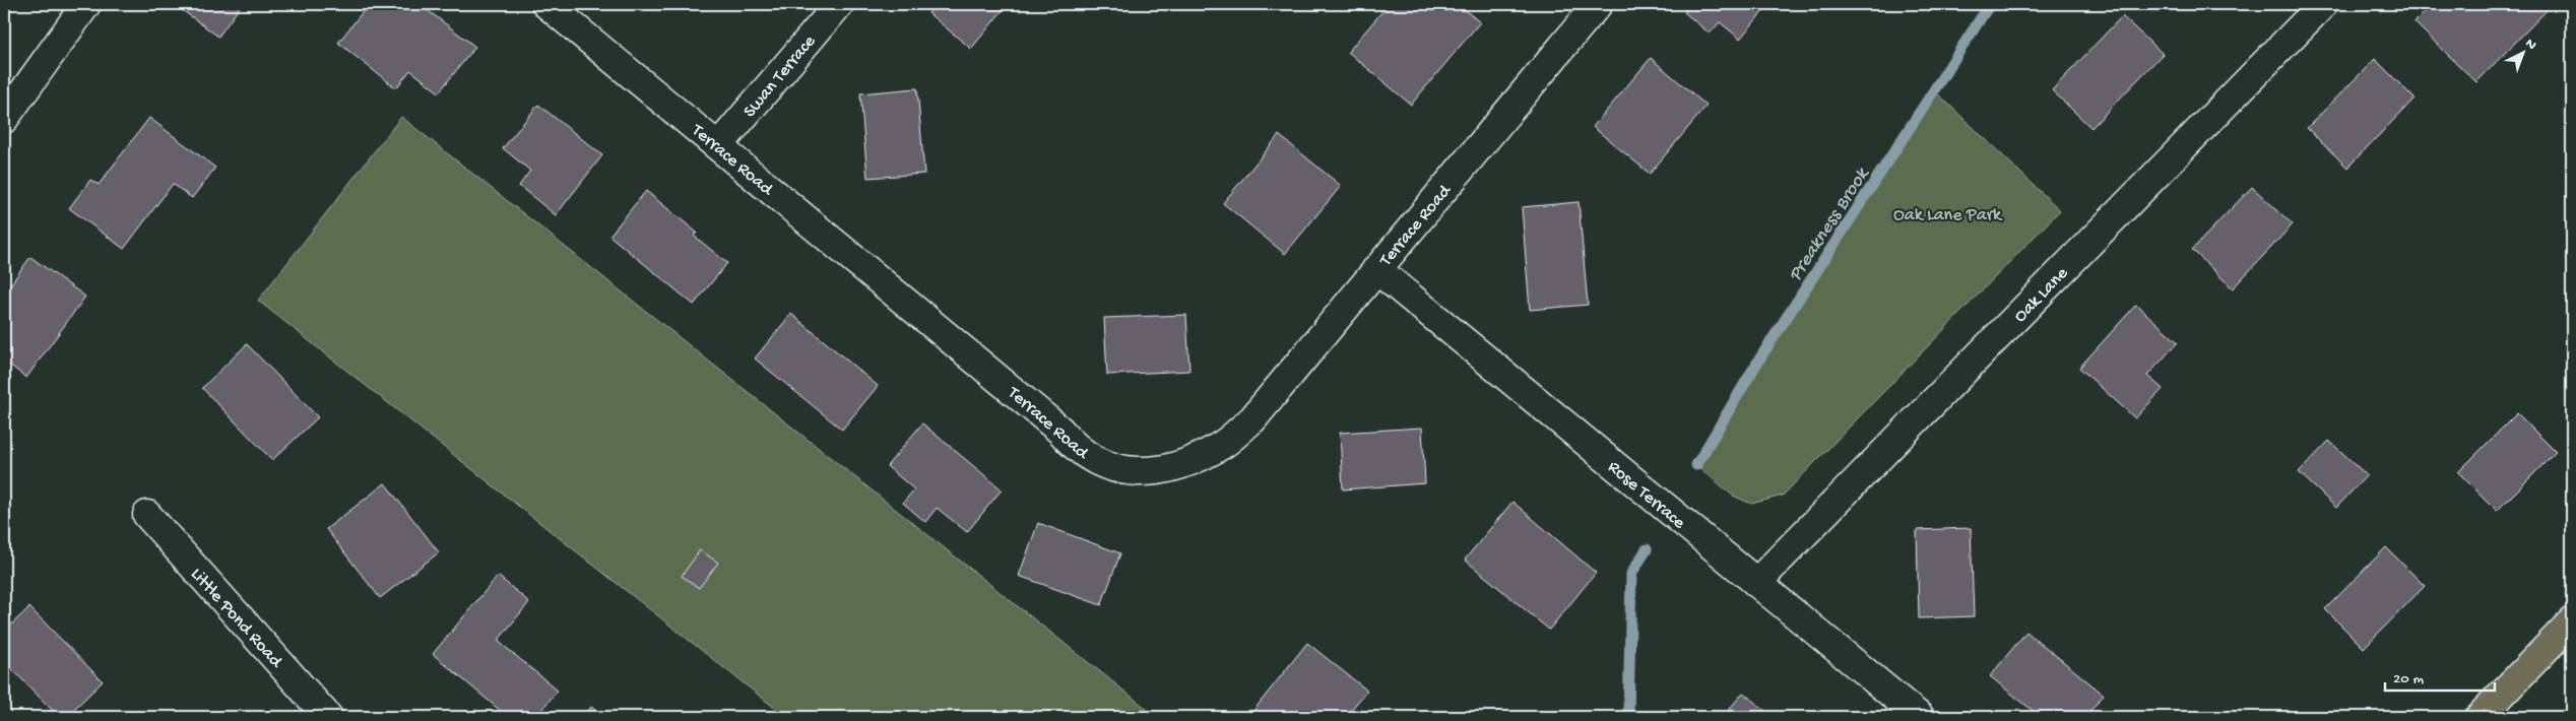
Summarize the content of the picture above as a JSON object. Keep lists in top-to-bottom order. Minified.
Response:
{"streets":{"street":["Swan Terrace","Terrace Road","Oak Lane","Rose Terrace","Little Pond Road"]},"crossings":[["Swan Terrace","Terrace Road"],["Terrace Road","Rose Terrace"],["Oak Lane","Rose Terrace"]],"water":["Preakness Brook"],"parks":["Oak Lane Park"],"scale_bar":"20 m","north":"top right"}
